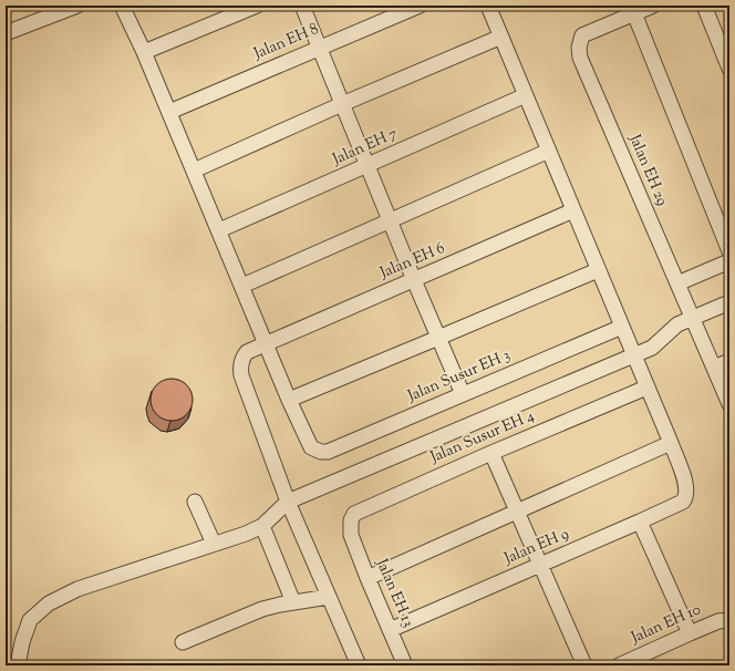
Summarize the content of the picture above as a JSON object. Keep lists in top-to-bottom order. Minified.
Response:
{"streets":{"street":["Jalan EH 8","Jalan EH 7","Jalan EH 29","Jalan EH 6","Jalan Susur EH 3","Jalan Susur EH 4","Jalan EH 9","Jalan EH 13","Jalan EH 10"]},"crossings":[["Jalan Susur EH 4","Jalan EH 13"],["Jalan EH 9","Jalan EH 13"]]}
